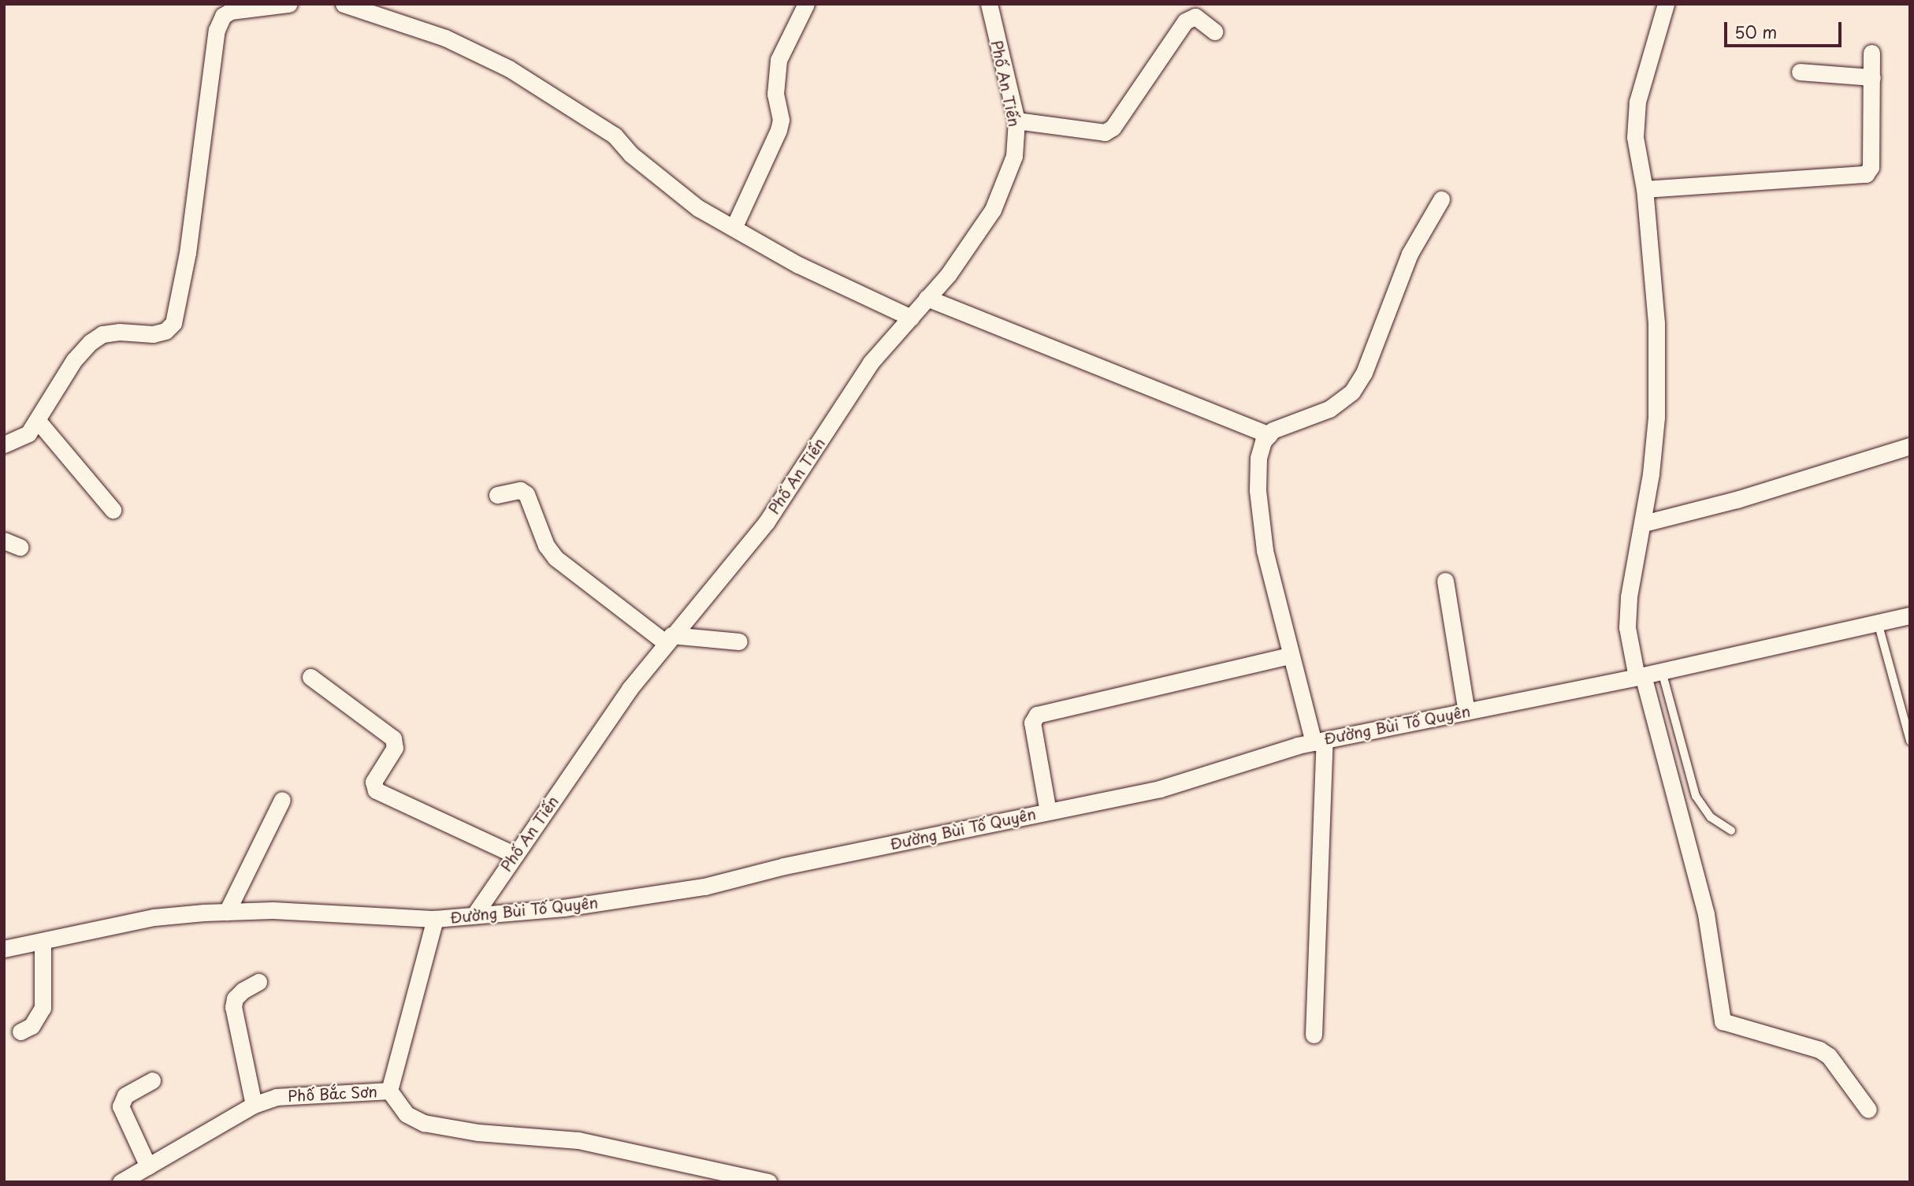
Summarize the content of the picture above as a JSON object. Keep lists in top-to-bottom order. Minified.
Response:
{"streets":{"street":["Phố An Tiến","Đường Bùi Tố Quyên","Phố Bắc Sơn"]},"crossings":[["Phố An Tiến","Đường Bùi Tố Quyên"],["Đường Bùi Tố Quyên","Phố Bắc Sơn"]],"scale_bar":"50 m"}
